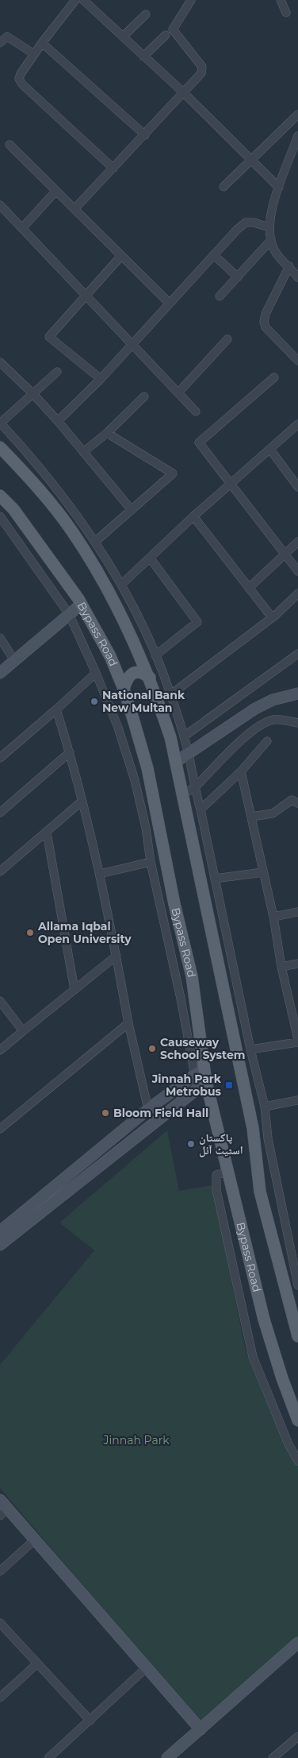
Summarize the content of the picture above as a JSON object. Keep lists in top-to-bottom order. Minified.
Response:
{"streets":{"main road":["Bypass Road"]},"parks":["Jinnah Park"],"places":{"other":["National Bank New Multan","Allama Iqbal Open University","Causeway School System","Bloom Field Hall","پاکستان اسٹیٹ آئل"],"transit":["Jinnah Park Metrobus"]}}
